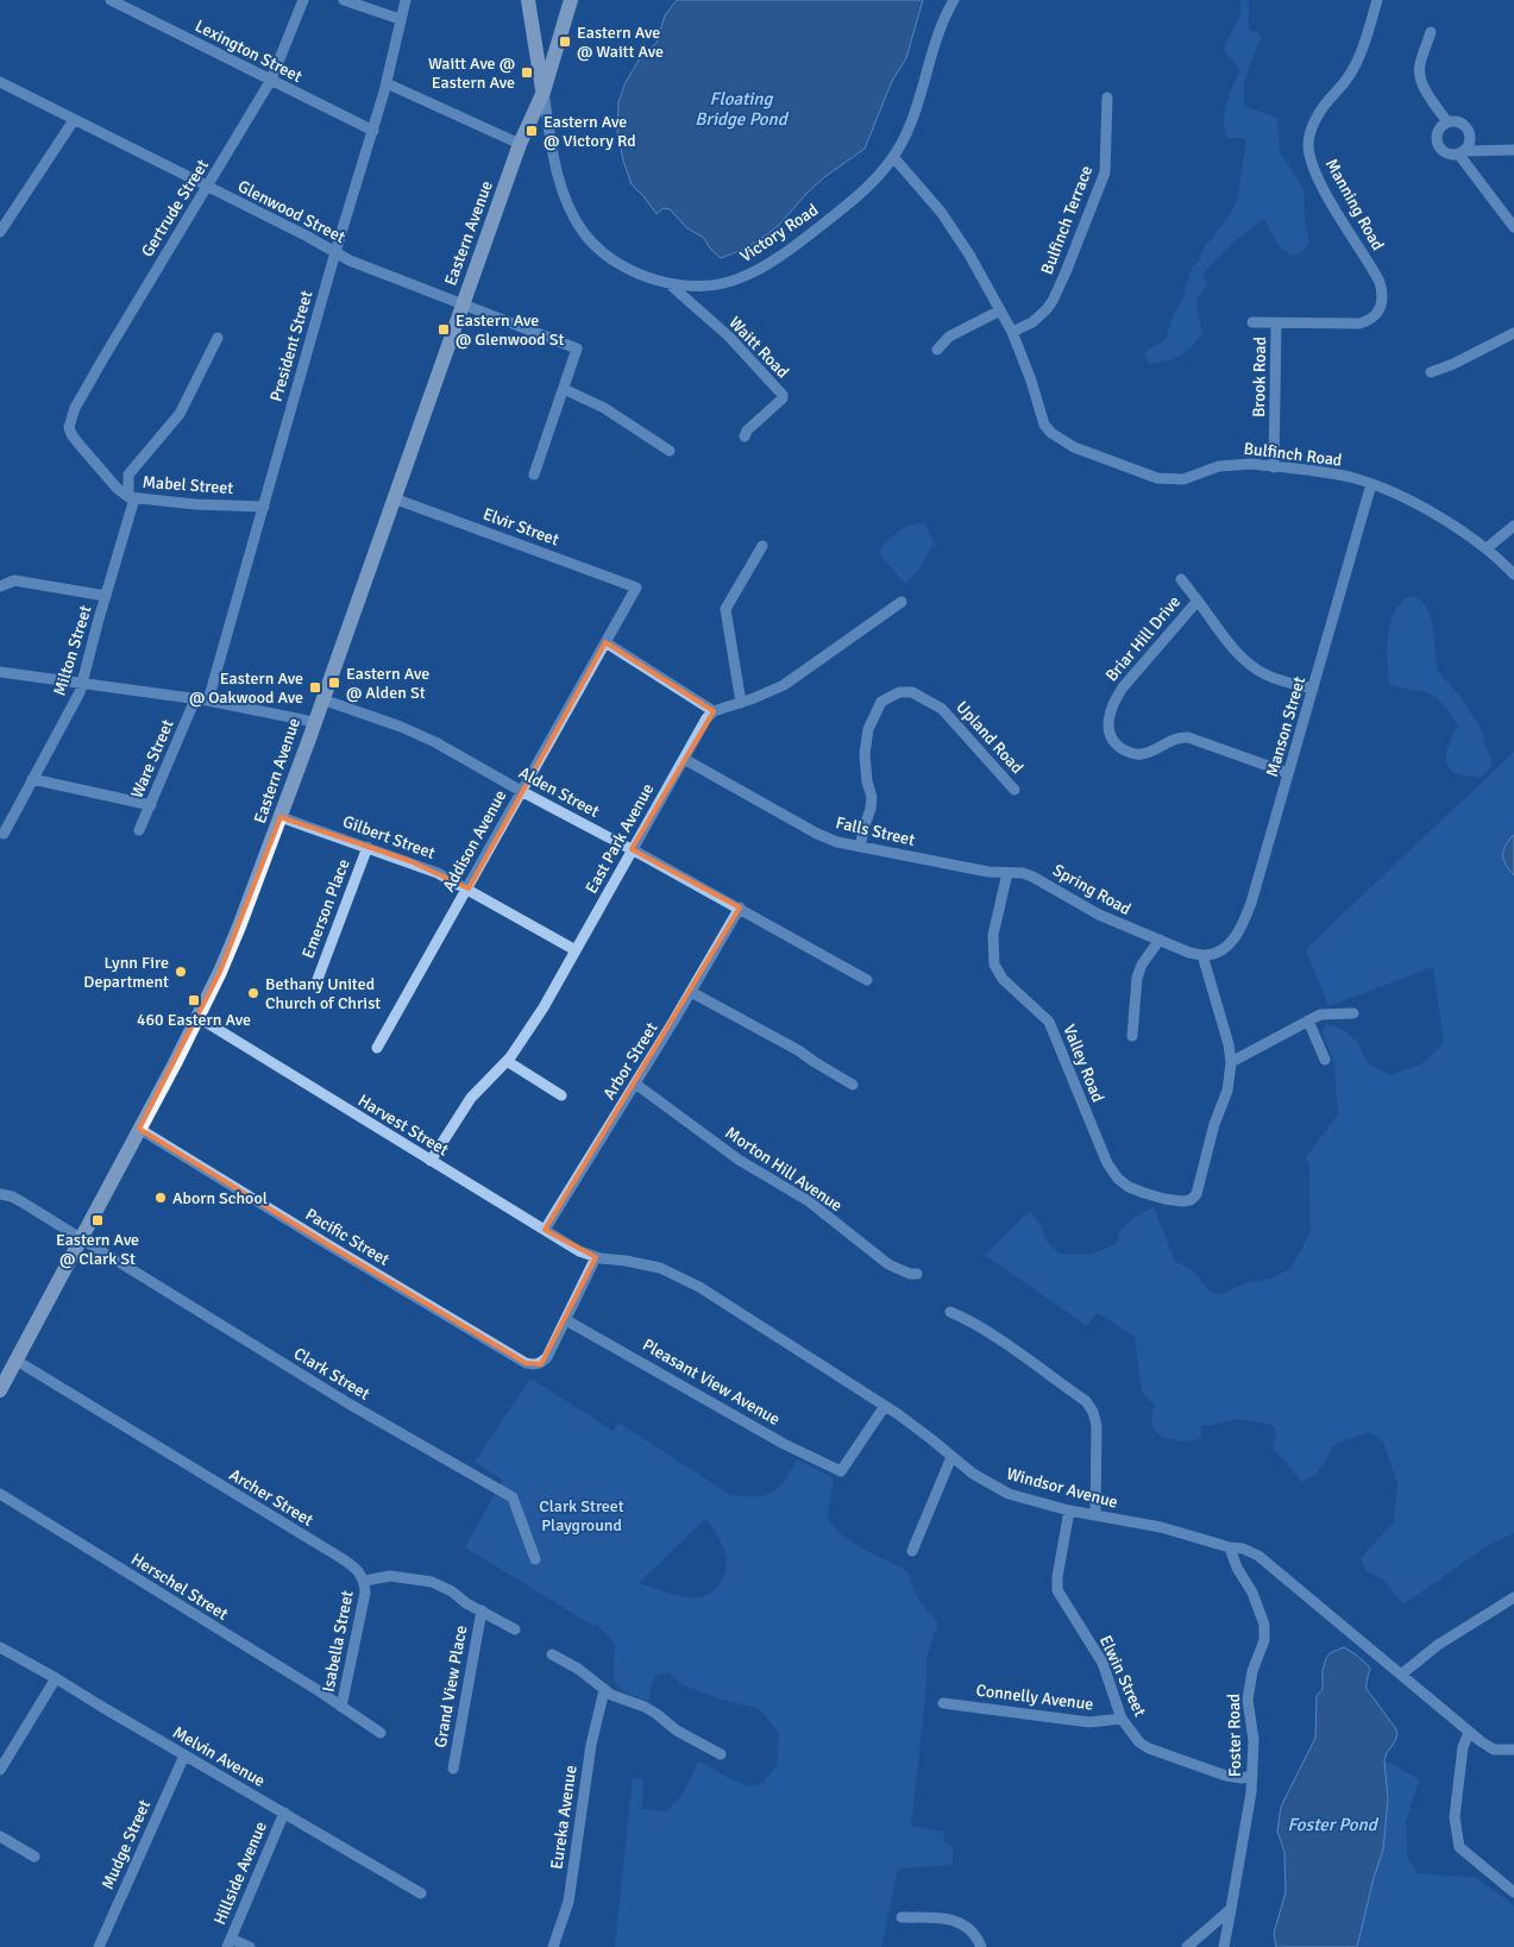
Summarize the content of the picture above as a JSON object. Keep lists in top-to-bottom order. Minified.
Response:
{"streets":{"main road":["Eastern Avenue"],"street":["Lexington Street","Manning Road","Gertrude Street","Glenwood Street","Bulfinch Terrace","Victory Road","President Street","Waitt Road","Brook Road","Bulfinch Road","Mabel Street","Elvir Street","Briar Hill Drive","Milton Street","Manson Street","Upland Road","Ware Street","Alden Street","Falls Street","Gilbert Street","East Park Avenue","Addison Avenue","Spring Road","Emerson Place","Arbor Street","Valley Road","Harvest Street","Morton Hill Avenue","Pacific Street","Clark Street","Pleasant View Avenue","Windsor Avenue","Archer Street","Herschel Street","Isabella Street","Elwin Street","Grand View Place","Connelly Avenue","Foster Road","Melvin Avenue","Eureka Avenue","Mudge Street","Hillside Avenue"]},"crossings":[["Lexington Street","Gertrude Street"],["Lexington Street","President Street"],["Manning Road","Brook Road"],["Gertrude Street","Glenwood Street"],["Gertrude Street","Mabel Street"],["Glenwood Street","Eastern Avenue"],["Glenwood Street","President Street"],["Bulfinch Terrace","Bulfinch Road"],["Eastern Avenue","Victory Road"],["Eastern Avenue","Elvir Street"],["Eastern Avenue","Alden Street"],["Eastern Avenue","Gilbert Street"],["Eastern Avenue","Harvest Street"],["Eastern Avenue","Pacific Street"],["Eastern Avenue","Clark Street"],["Eastern Avenue","Archer Street"],["Victory Road","Waitt Road"],["Victory Road","Bulfinch Road"],["President Street","Mabel Street"],["Brook Road","Bulfinch Road"],["Bulfinch Road","Manson Street"],["Mabel Street","Milton Street"],["Elvir Street","Addison Avenue"],["Briar Hill Drive","Manson Street"],["Manson Street","Spring Road"],["Upland Road","Falls Street"],["Alden Street","East Park Avenue"],["Alden Street","Addison Avenue"],["Alden Street","Arbor Street"],["Falls Street","East Park Avenue"],["Falls Street","Spring Road"],["Falls Street","Valley Road"],["Gilbert Street","East Park Avenue"],["Gilbert Street","Addison Avenue"],["Gilbert Street","Emerson Place"],["East Park Avenue","Harvest Street"],["Spring Road","Valley Road"],["Arbor Street","Harvest Street"],["Arbor Street","Morton Hill Avenue"],["Harvest Street","Windsor Avenue"],["Pacific Street","Pleasant View Avenue"],["Pleasant View Avenue","Windsor Avenue"],["Windsor Avenue","Elwin Street"],["Windsor Avenue","Foster Road"],["Archer Street","Isabella Street"],["Herschel Street","Isabella Street"],["Elwin Street","Connelly Avenue"],["Elwin Street","Foster Road"],["Melvin Avenue","Mudge Street"],["Melvin Avenue","Hillside Avenue"]],"water":["Floating Bridge Pond","Foster Pond"],"parks":["Clark Street Playground"],"places":{"transit":["Eastern Ave @ Waitt Ave","Waitt Ave @ Eastern Ave","Eastern Ave @ Victory Rd","Eastern Ave @ Glenwood St","Eastern Ave @ Alden St","Eastern Ave @ Oakwood Ave","460 Eastern Ave","Eastern Ave @ Clark St"],"other":["Lynn Fire Department","Bethany United Church of Christ","Aborn School"]}}
